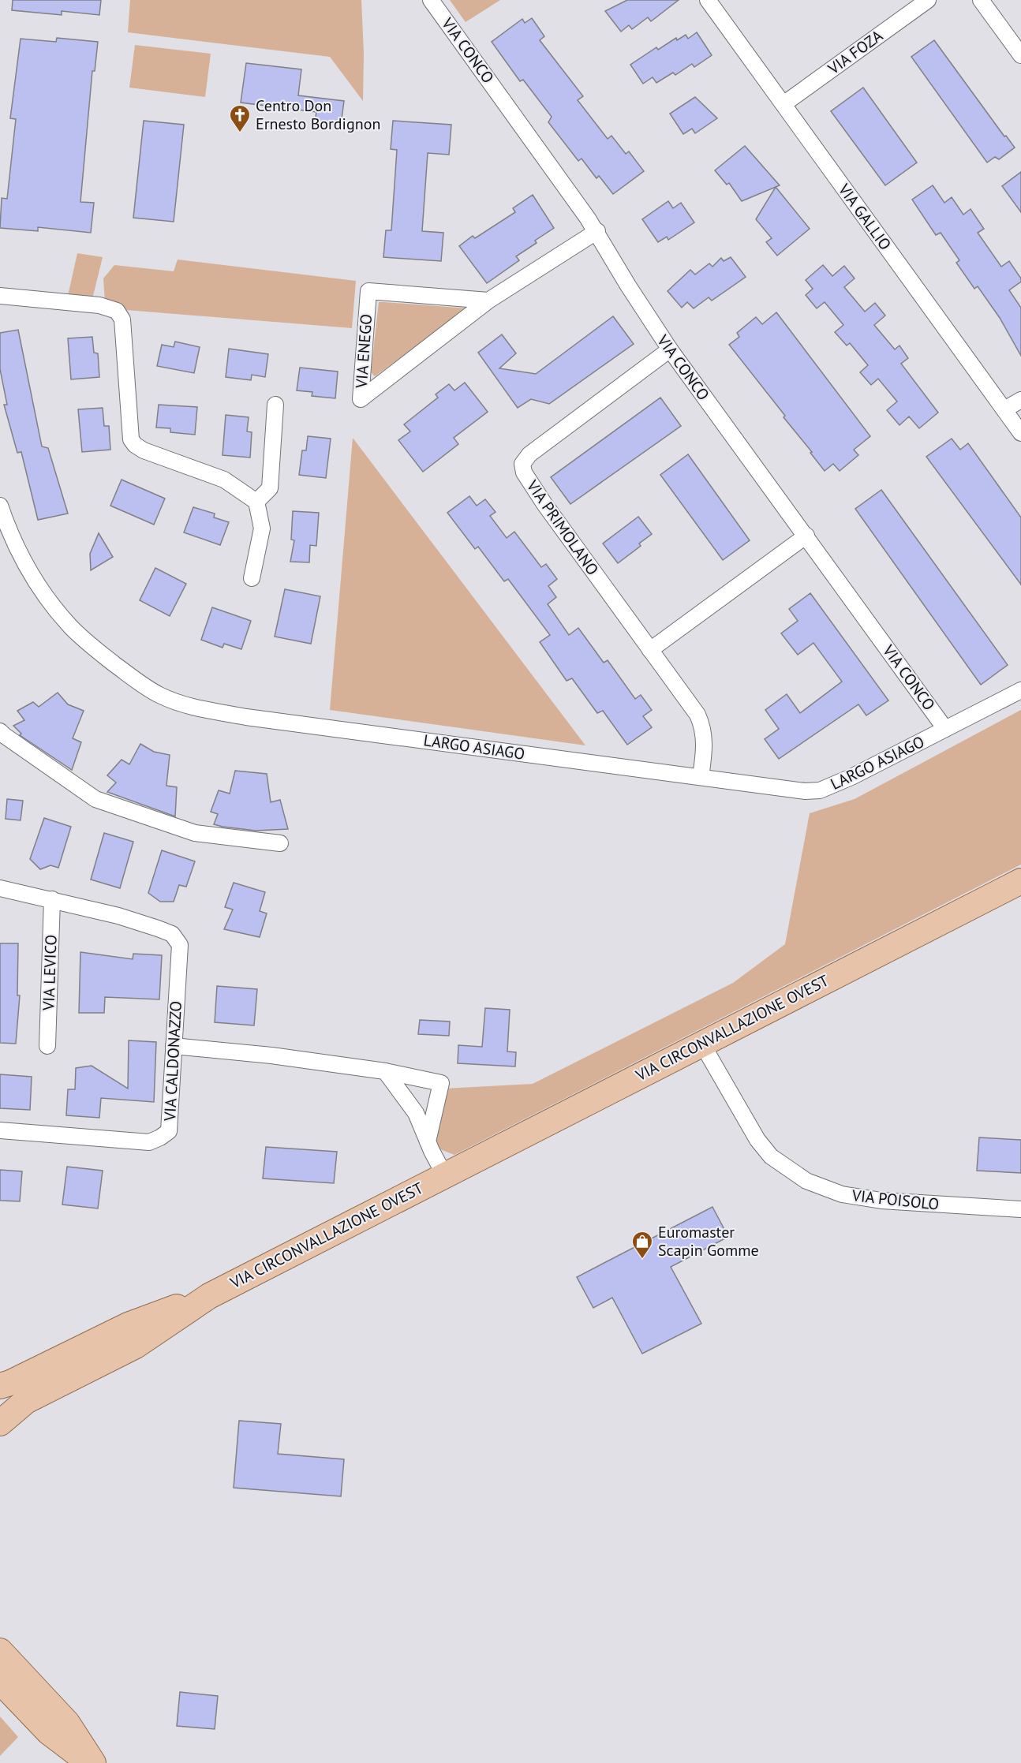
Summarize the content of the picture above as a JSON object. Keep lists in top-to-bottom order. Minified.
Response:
{"streets":{"main road":["VIA CIRCONVALLAZIONE OVEST"],"street":["VIA CONCO","VIA FOZA","VIA GALLIO","VIA ENEGO","VIA PRIMOLANO","LARGO ASIAGO","VIA LEVICO","VIA CALDONAZZO","VIA POISOLO"]},"crossings":[["VIA CONCO","VIA ENEGO"],["VIA CONCO","VIA PRIMOLANO"],["VIA CONCO","LARGO ASIAGO"],["VIA FOZA","VIA GALLIO"],["VIA PRIMOLANO","LARGO ASIAGO"],["VIA LEVICO","VIA CALDONAZZO"],["VIA CIRCONVALLAZIONE OVEST","VIA POISOLO"]],"places":{"church":["Centro Don Ernesto Bordignon"],"shop":["Euromaster Scapin Gomme"]}}
